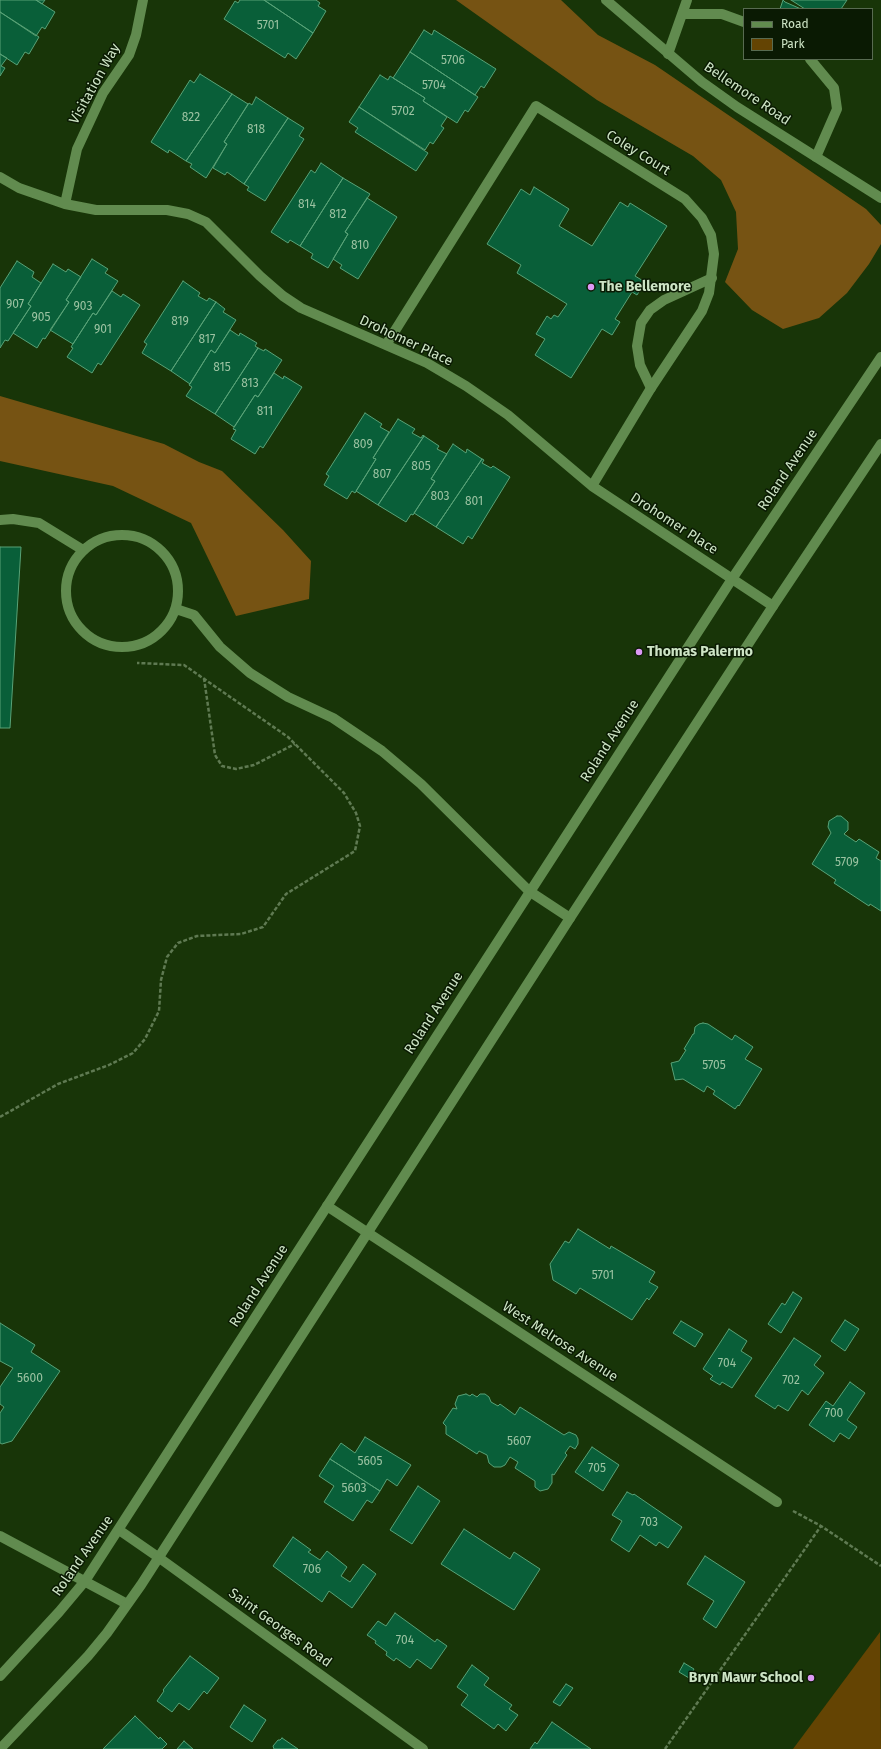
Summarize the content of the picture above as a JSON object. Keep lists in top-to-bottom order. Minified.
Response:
{"streets":{"street":["Visitation Way","Bellemore Road","Coley Court","Drohomer Place","Roland Avenue","West Melrose Avenue","Saint Georges Road"]},"crossings":[["Visitation Way","Drohomer Place"],["Coley Court","Drohomer Place"],["Drohomer Place","Roland Avenue"],["Roland Avenue","West Melrose Avenue"],["Roland Avenue","Saint Georges Road"]],"places":["The Bellemore","Thomas Palermo","Bryn Mawr School"],"house_numbers":["5701","5706","5704","5702","822","818","814","812","810","907","903","905","819","901","817","815","813","811","809","805","807","803","801","5709","5705","5701","704","5600","702","700","5607","5605","705","5603","703","706","704"],"legend":["Road","Park"]}
